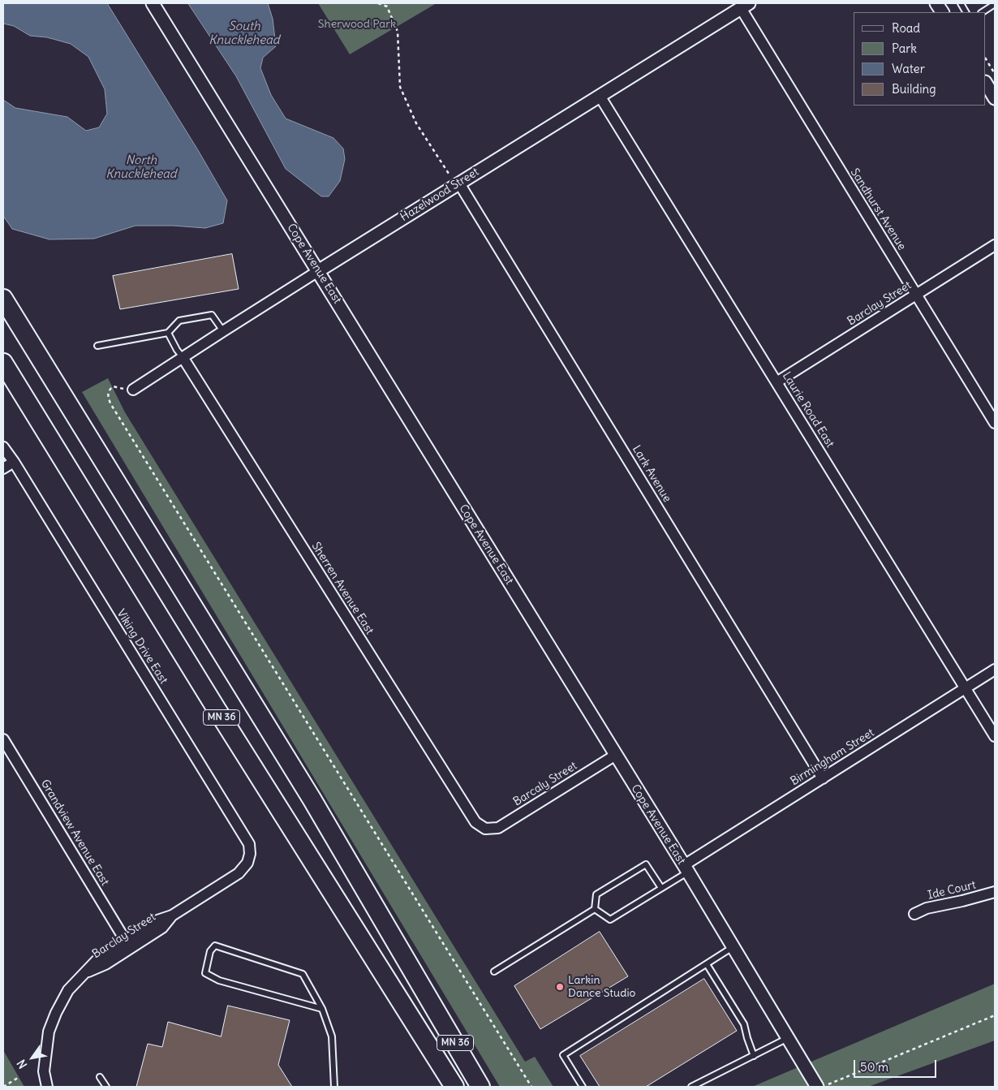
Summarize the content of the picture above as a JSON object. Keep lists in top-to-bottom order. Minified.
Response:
{"streets":{"highway":["MN 36"],"street":["Hazelwood Street","Sandhurst Avenue","Cope Avenue East","Barclay Street","Laurie Road East","Lark Avenue","Sherren Avenue East","Viking Drive East","Birmingham Street","Barcaly Street","Grandview Avenue East","Ide Court"]},"crossings":[["Hazelwood Street","Sandhurst Avenue"],["Hazelwood Street","Cope Avenue East"],["Hazelwood Street","Laurie Road East"],["Hazelwood Street","Lark Avenue"],["Hazelwood Street","Sherren Avenue East"],["Sandhurst Avenue","Barclay Street"],["Cope Avenue East","Birmingham Street"],["Cope Avenue East","Barcaly Street"],["Barclay Street","Laurie Road East"],["Barclay Street","Viking Drive East"],["Barclay Street","Grandview Avenue East"],["Laurie Road East","Birmingham Street"],["Lark Avenue","Birmingham Street"],["Sherren Avenue East","Barcaly Street"]],"water":["South Knucklehead","North Knucklehead"],"parks":["Sherwood Park"],"places":["Larkin Dance Studio"],"legend":["Road","Park","Water","Building"],"scale_bar":"50 m","north":"bottom left"}
